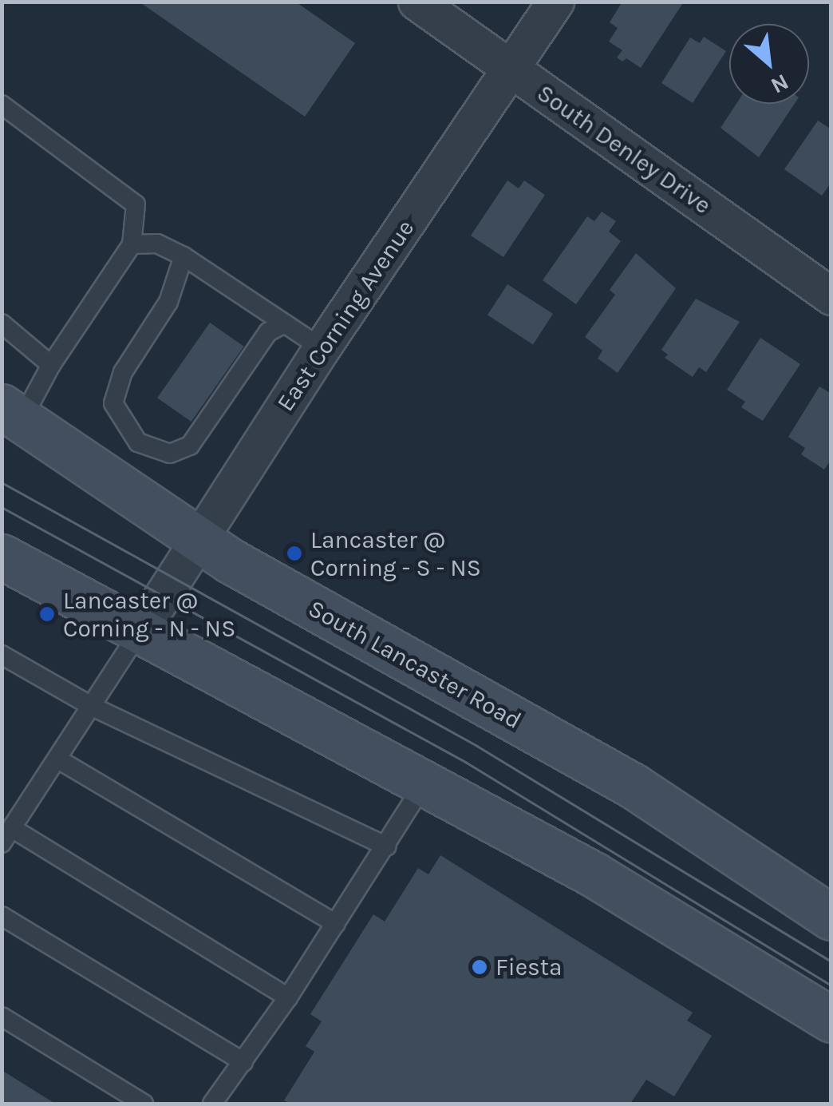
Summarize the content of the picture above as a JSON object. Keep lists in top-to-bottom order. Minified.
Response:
{"streets":{"main road":["South Lancaster Road"],"street":["South Denley Drive","East Corning Avenue"]},"crossings":[["South Denley Drive","East Corning Avenue"],["East Corning Avenue","South Lancaster Road"]],"places":["Lancaster @ Corning - S - NS","Lancaster @ Corning - N - NS","Fiesta"],"north":"bottom right"}
